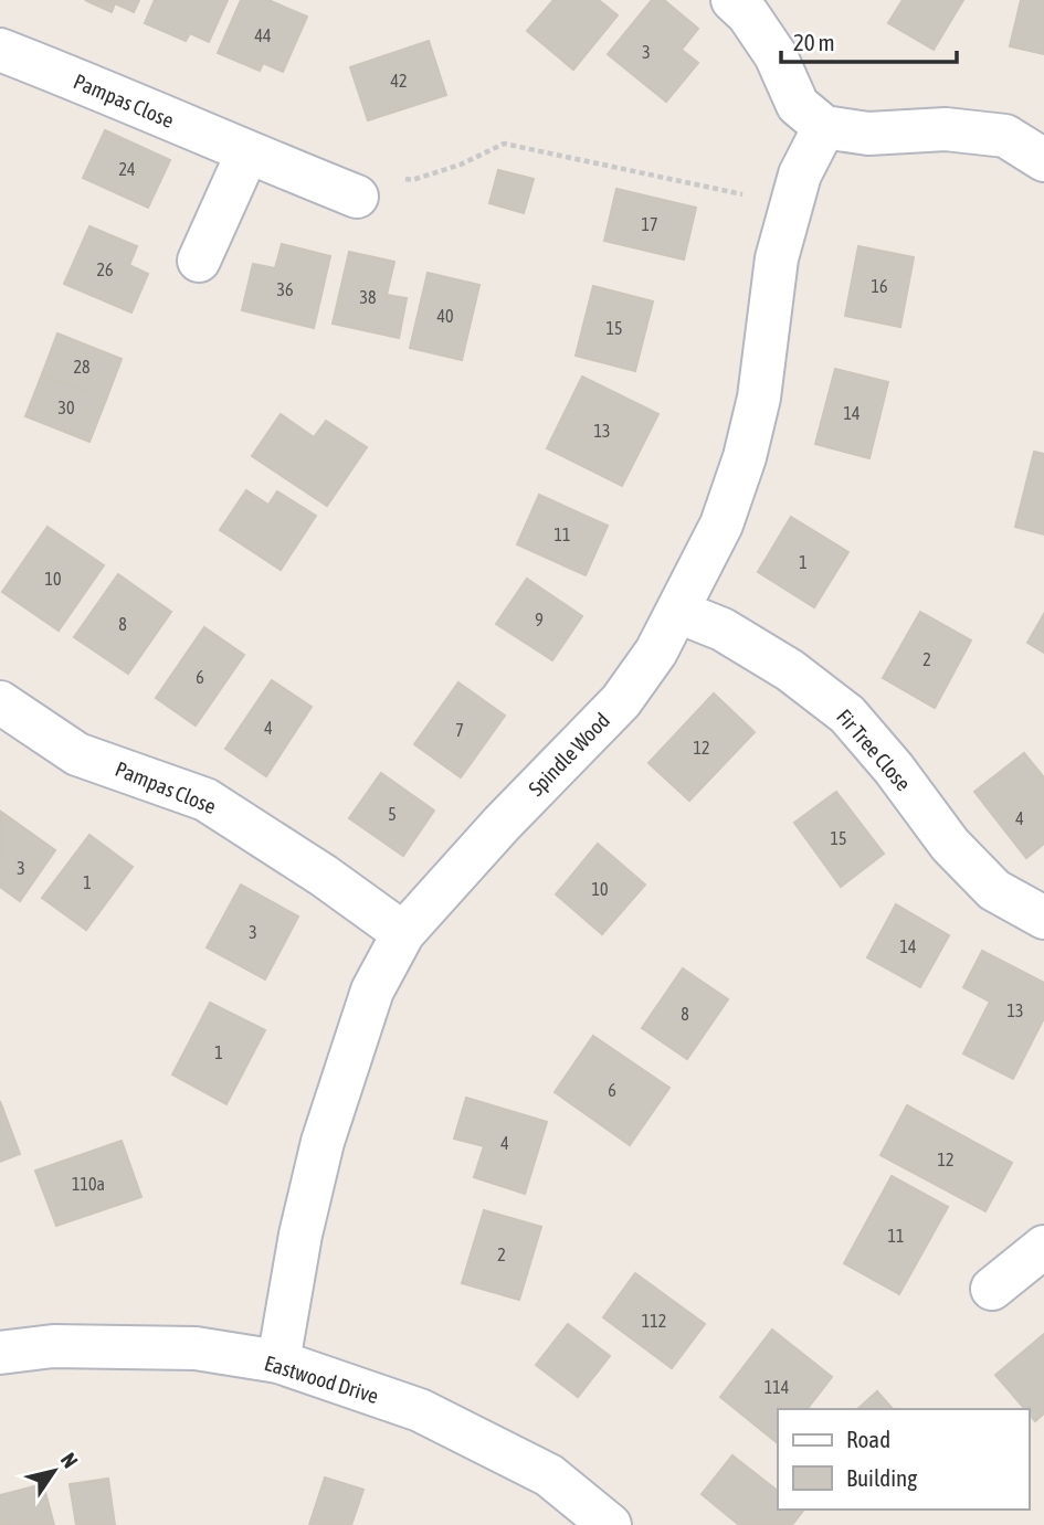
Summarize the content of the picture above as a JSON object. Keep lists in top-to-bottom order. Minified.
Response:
{"streets":{"street":["Pampas Close","Fir Tree Close","Spindle Wood","Eastwood Drive"]},"crossings":[["Pampas Close","Spindle Wood"],["Fir Tree Close","Spindle Wood"],["Spindle Wood","Eastwood Drive"]],"house_numbers":["44","3","42","24","17","26","16","36","38","40","15","28","30","14","13","11","1","10","9","8","2","6","4","7","12","5","4","15","3","1","10","3","14","13","8","1","6","4","12","110a","11","2","112","114"],"legend":["Road","Building"],"scale_bar":"20 m","north":"top right"}
